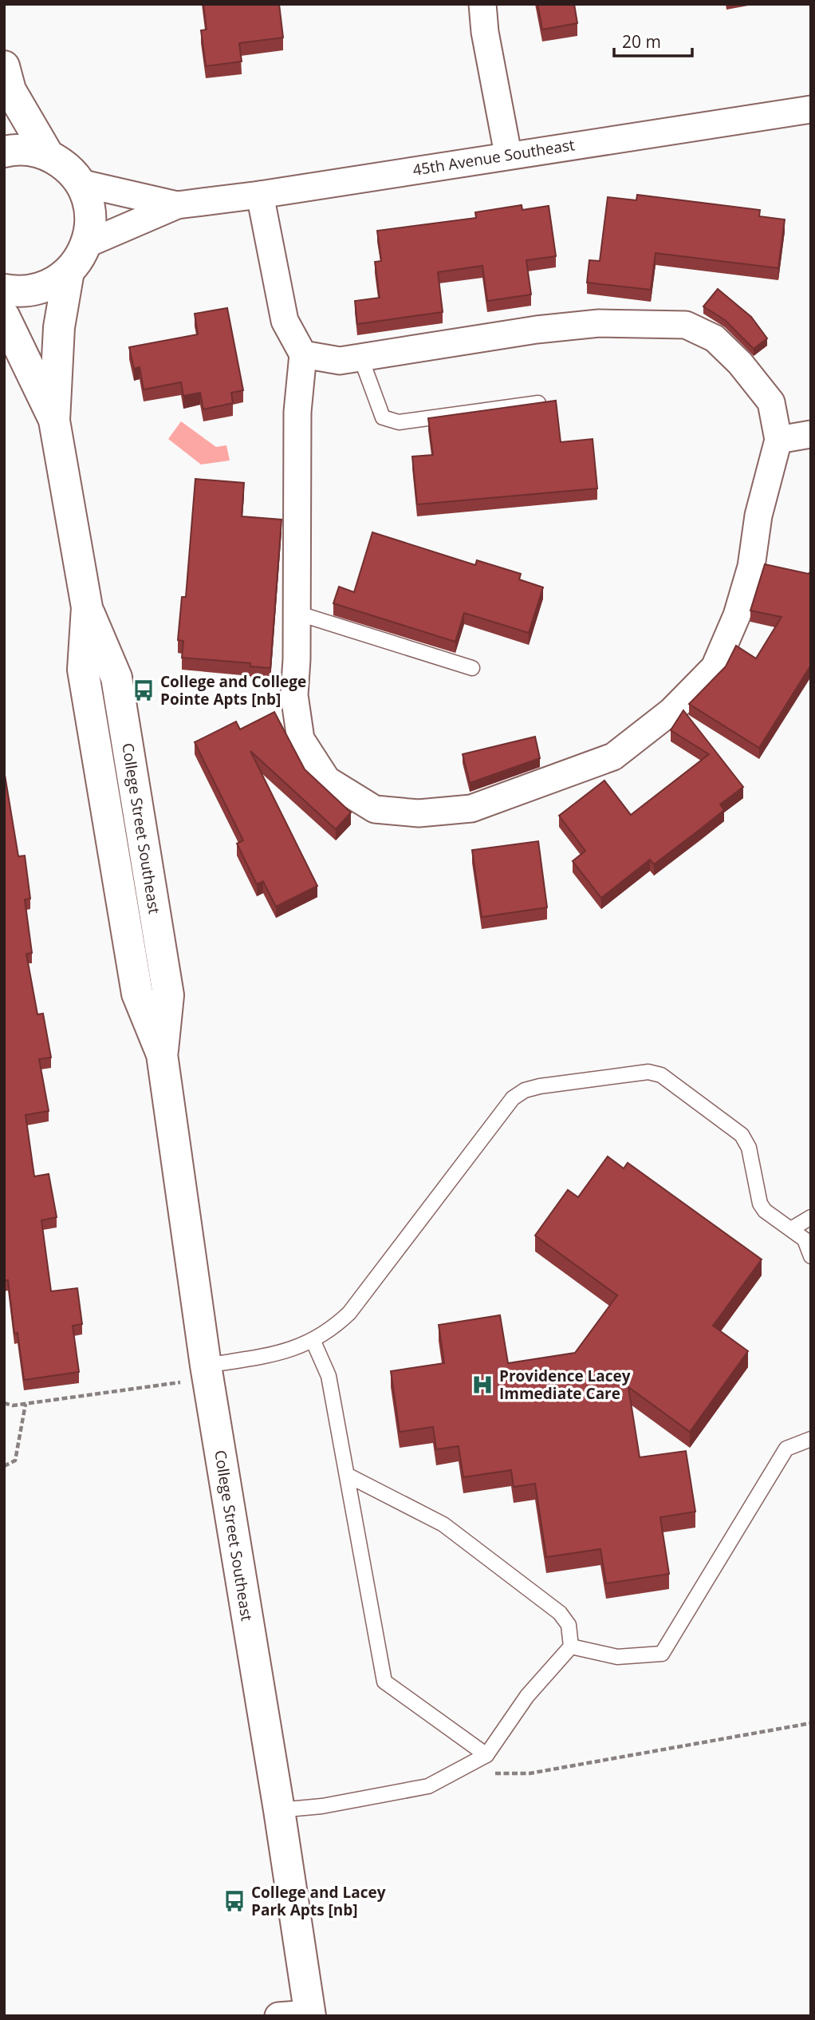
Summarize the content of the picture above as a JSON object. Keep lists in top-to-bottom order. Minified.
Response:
{"streets":{"main road":["College Street Southeast"],"street":["45th Avenue Southeast"]},"places":{"bus stop":["College and College Pointe Apts [nb]","College and Lacey Park Apts [nb]"],"hospital":["Providence Lacey Immediate Care"]},"scale_bar":"20 m"}
